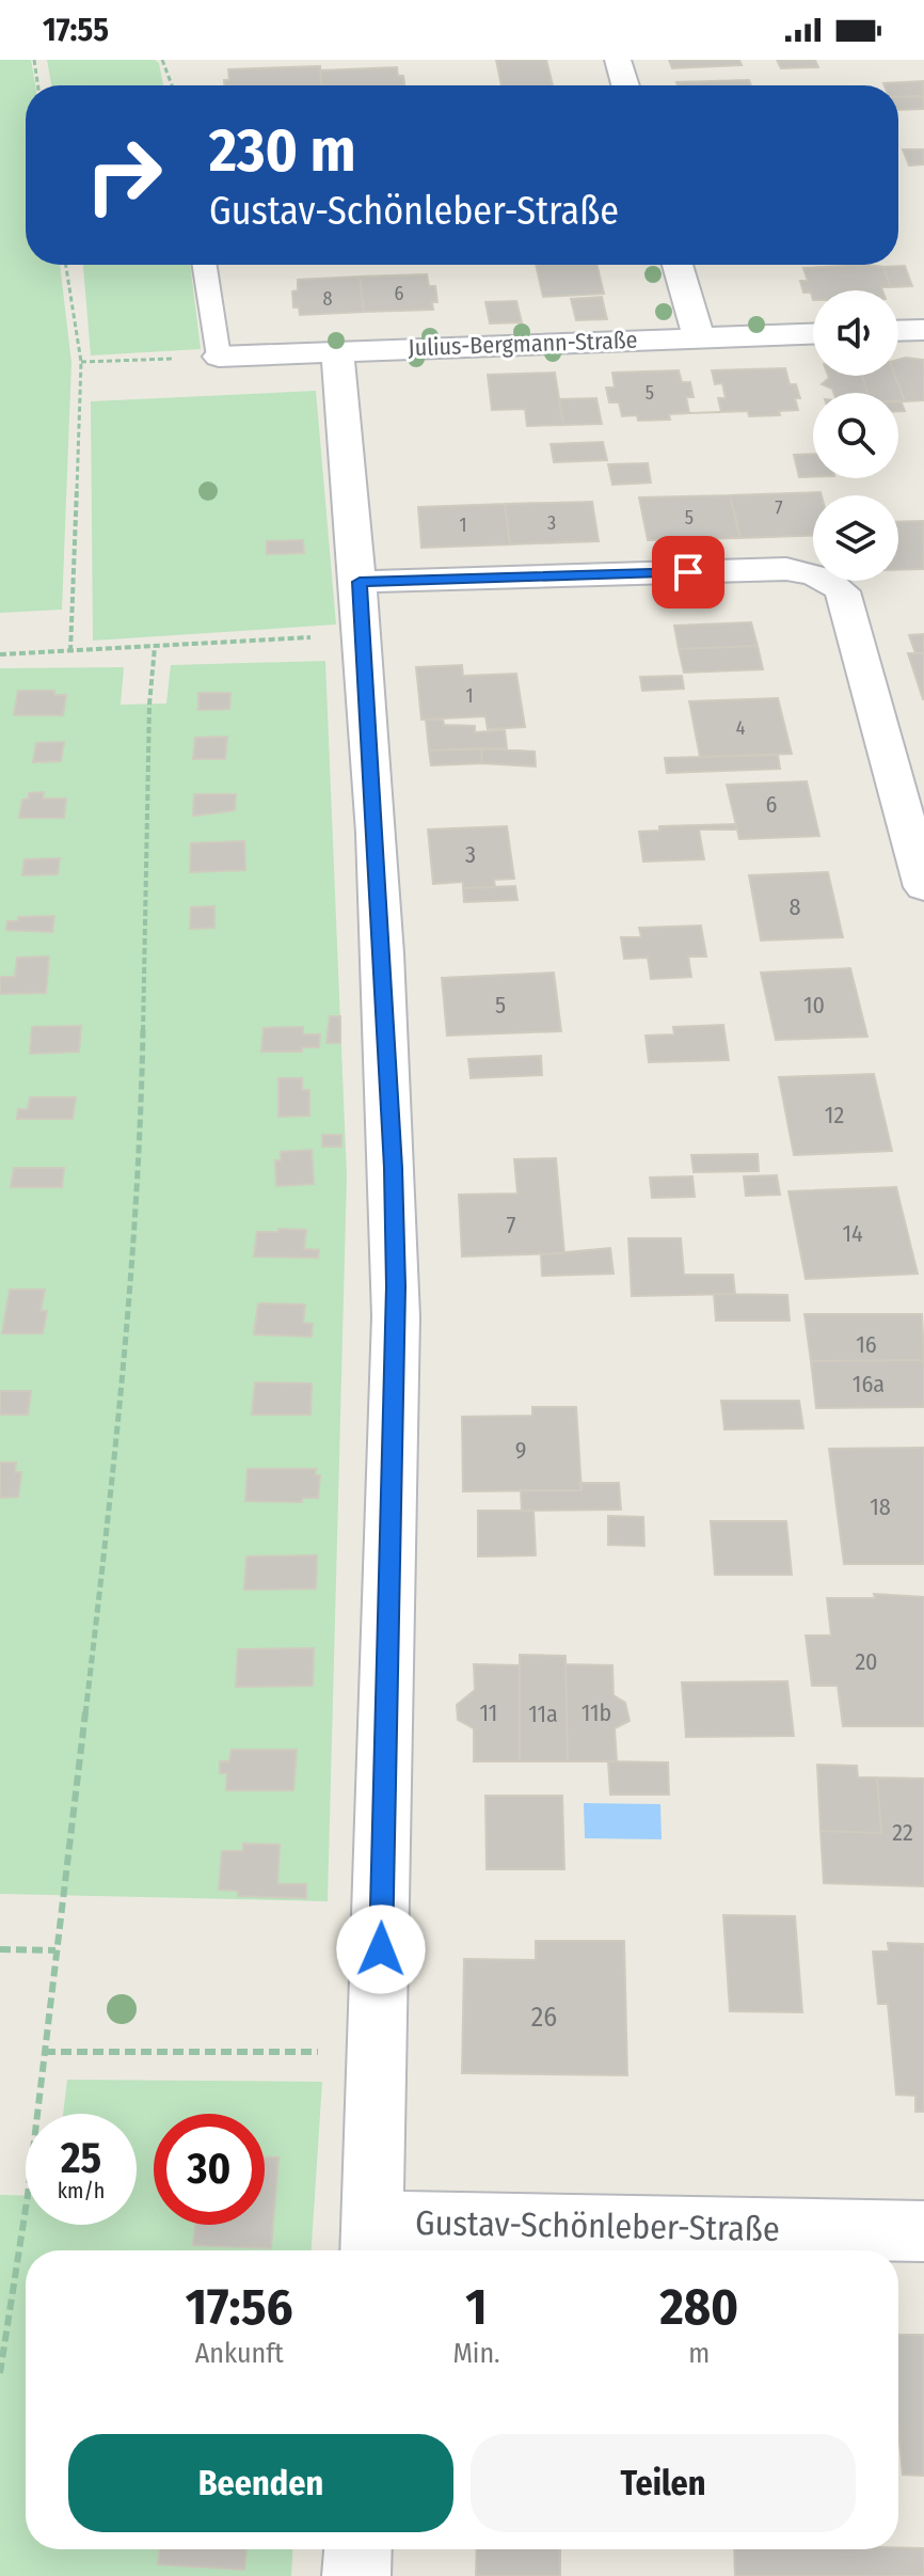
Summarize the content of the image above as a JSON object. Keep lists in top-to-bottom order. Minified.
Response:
{"streets":{"street":["Julius-Bergmann-Straße","Gustav-Schönleber-Straße"]},"house_numbers":["6","8","5","7","5","3","1","1","4","6","3","8","5","10","12","7","14","16","16a","9","18","20","11","11b","11a","22","26"],"page":{"status":"17:55","turn":["230 m","Gustav-Schönleber-Straße"],"speed":"25 km/h","limit":"30","eta":["17:56","Ankunft","1","Min.","280","m"],"buttons":["Beenden","Teilen"]}}
